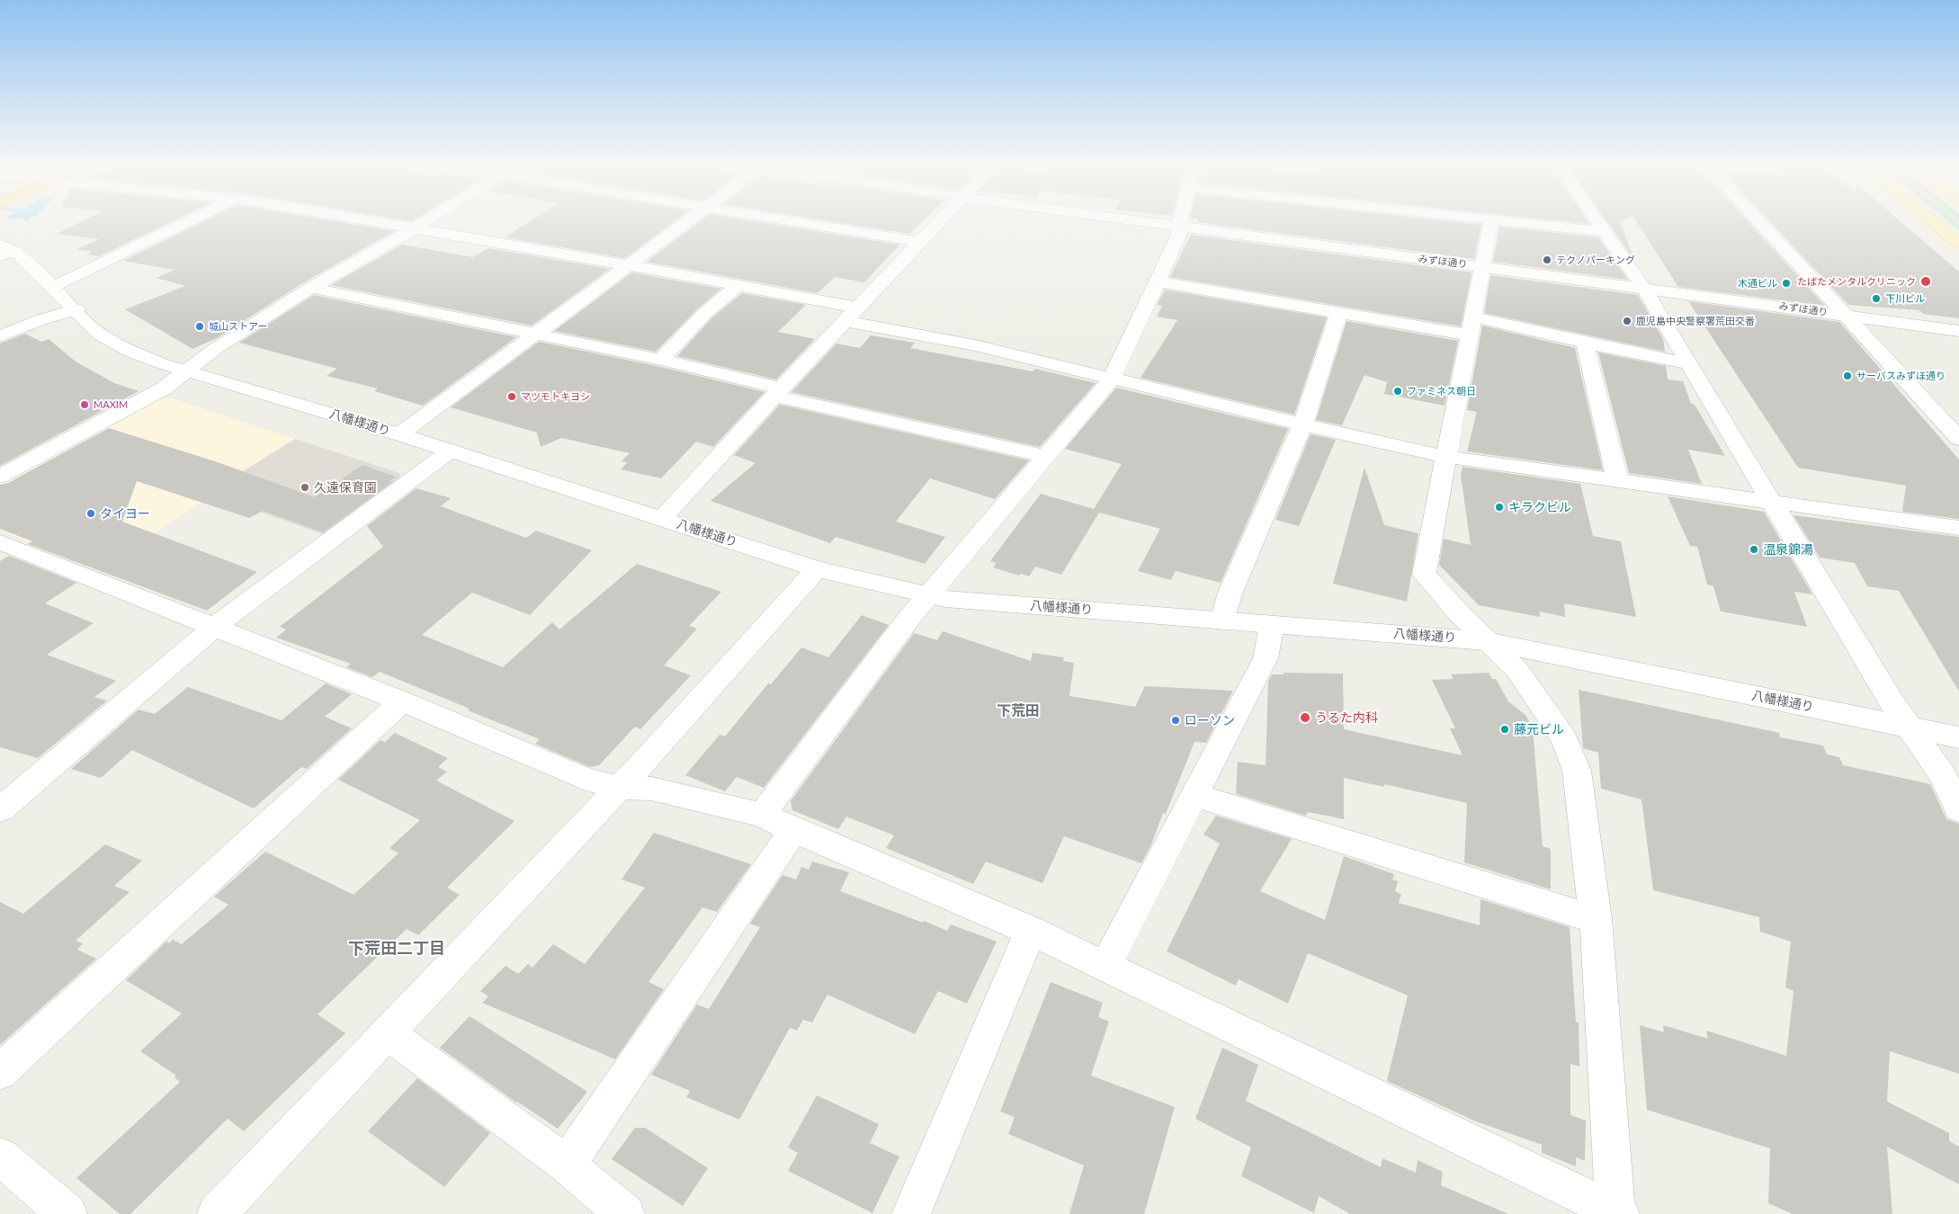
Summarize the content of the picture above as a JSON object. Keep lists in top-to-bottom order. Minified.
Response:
{"streets":{"street":["みずほ通り","八幡様通り"]},"districts":["下荒田","下荒田二丁目"],"places":["テクノパーキング","たばたメンタルクリニック","木通ビル","下川ビル","鹿児島中央警察署荒田交番","城山ストアー","サーバスみずほ通り","ファミネス朝日","マツモトキヨシ","MAXIM","久遠保育園","キラクビル","タイヨー","温泉錦湯","うるた内科","ローソン","藤元ビル"]}
